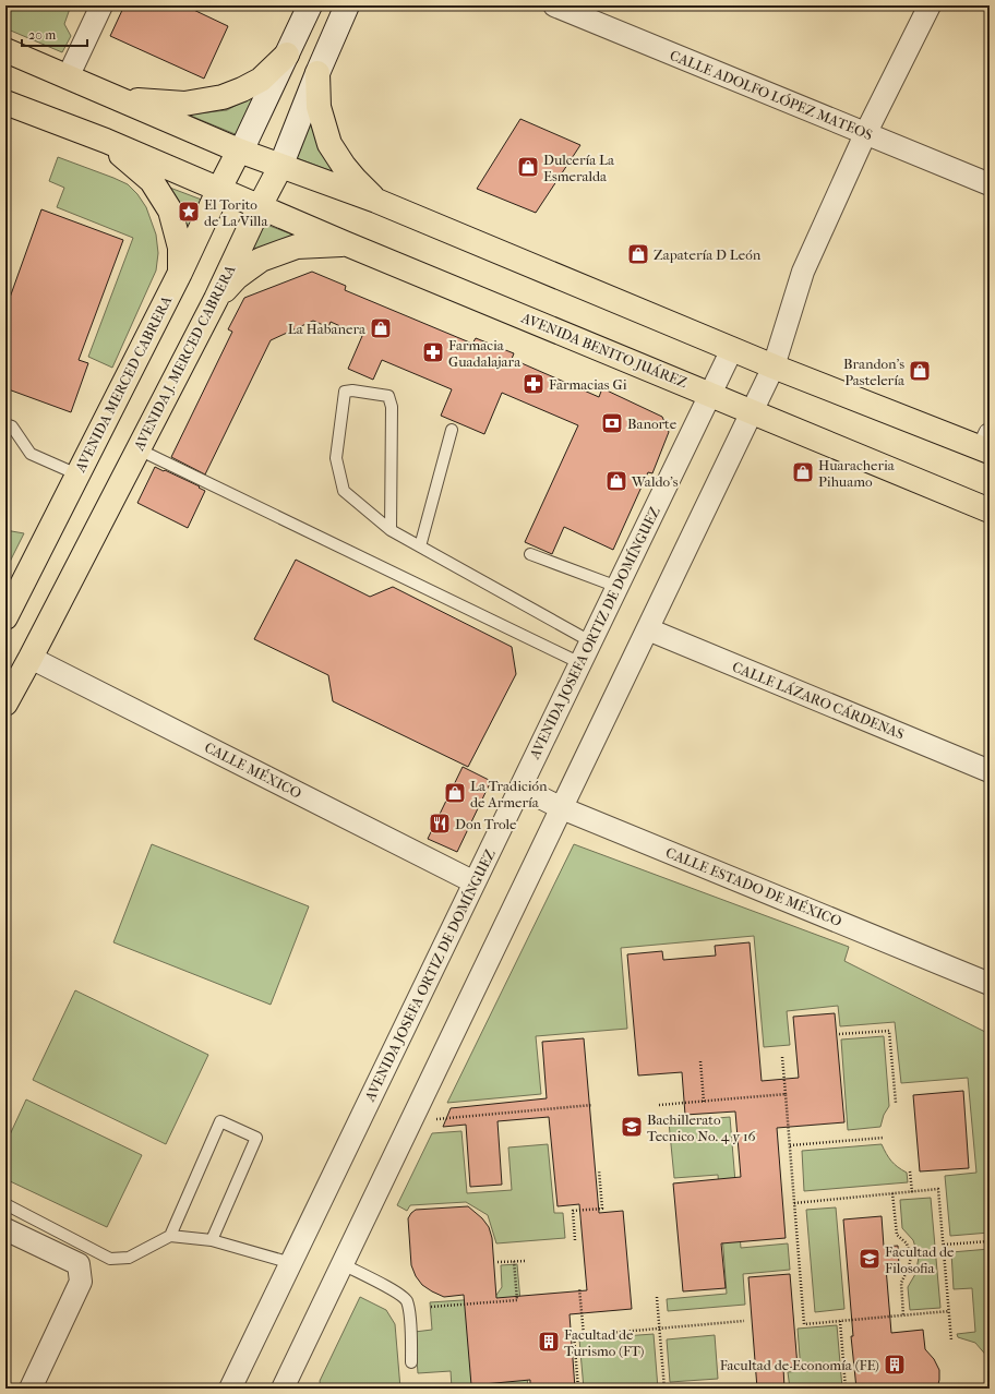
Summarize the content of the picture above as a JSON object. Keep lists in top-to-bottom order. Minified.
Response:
{"streets":{"main road":["AVENIDA BENITO JUÁREZ","AVENIDA J. MERCED CABRERA","AVENIDA MERCED CABRERA"],"street":["CALLE ADOLFO LÓPEZ MATEOS","AVENIDA JOSEFA ORTIZ DE DOMÍNGUEZ","CALLE LÁZARO CÁRDENAS","CALLE MÉXICO","CALLE ESTADO DE MÉXICO"]},"crossings":[["AVENIDA BENITO JUÁREZ","AVENIDA J. MERCED CABRERA"],["AVENIDA BENITO JUÁREZ","AVENIDA MERCED CABRERA"],["AVENIDA BENITO JUÁREZ","AVENIDA JOSEFA ORTIZ DE DOMÍNGUEZ"],["AVENIDA J. MERCED CABRERA","CALLE MÉXICO"],["AVENIDA JOSEFA ORTIZ DE DOMÍNGUEZ","CALLE MÉXICO"],["AVENIDA JOSEFA ORTIZ DE DOMÍNGUEZ","CALLE ESTADO DE MÉXICO"]],"places":{"shop":["Dulcería La Esmeralda","Zapatería D León","La Habanera","Brandon's Pastelería","Huaracheria Pihuamo","Waldo's","La Tradición de Armería"],"place":["El Torito de La Villa"],"pharmacy":["Farmacia Guadalajara","Farmacias Gi"],"bank":["Banorte"],"restaurant":["Don Trole"],"school or university":["Bachillerato Tecnico No. 4 y 16","Facultad de Filosofia"],"building":["Facultad de Turismo (FT)","Facultad de Economía (FE)"]},"scale_bar":"20 m"}
